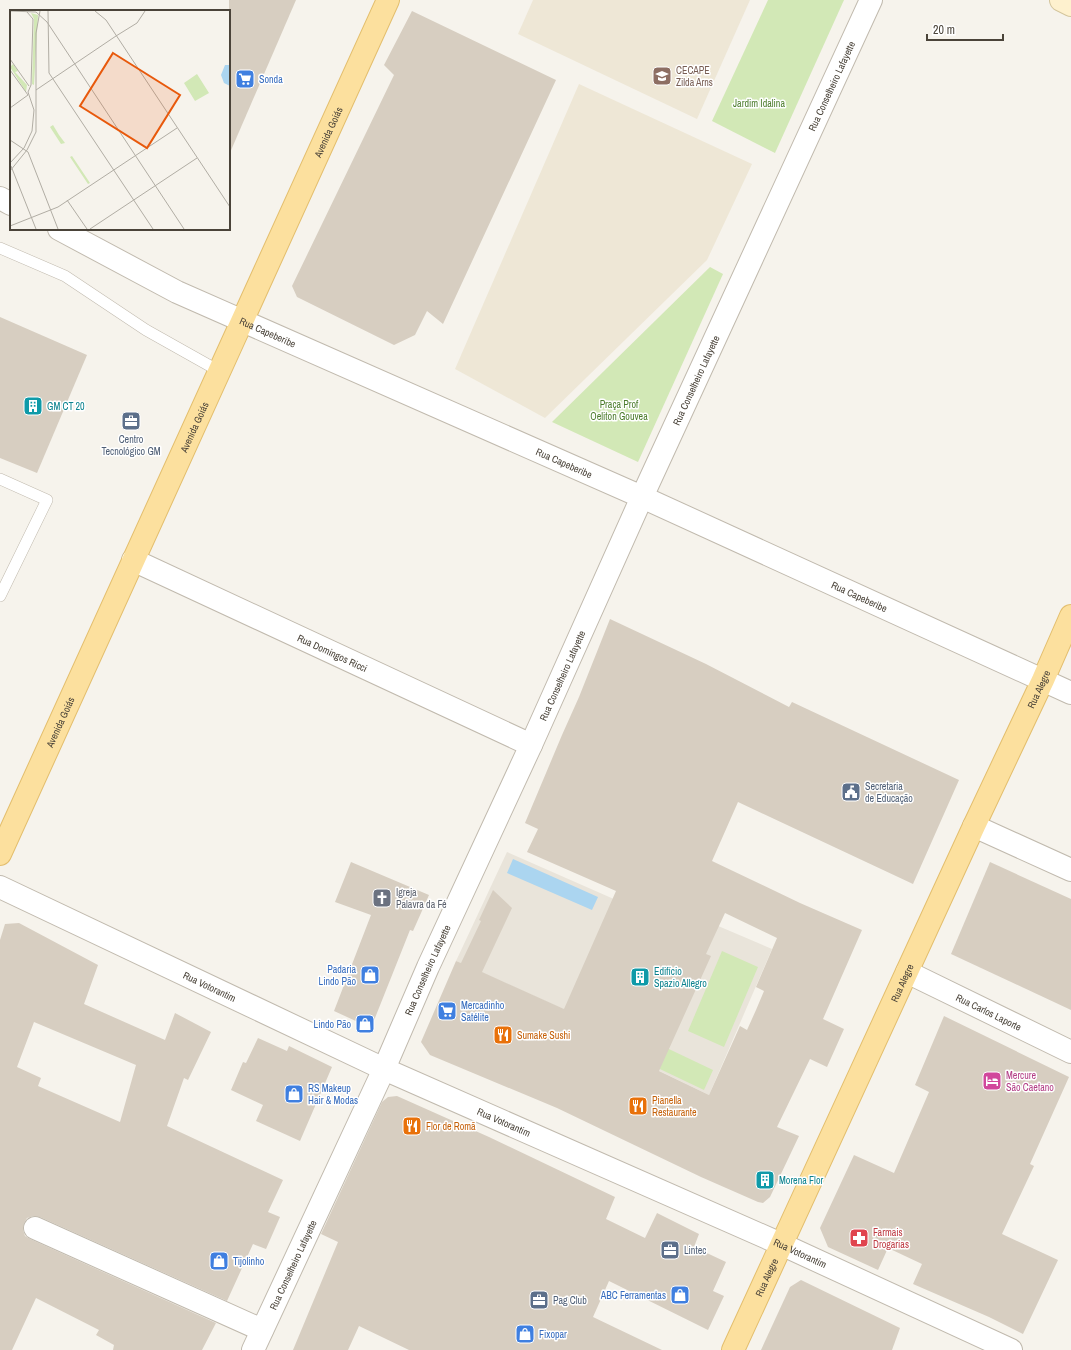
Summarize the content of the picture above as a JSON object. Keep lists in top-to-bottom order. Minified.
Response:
{"streets":{"main road":["Avenida Goiás","Rua Alegre"],"street":["Rua Conselheiro Lafayette","Rua Capeberibe","Rua Domingos Ricci","Rua Votorantim","Rua Carlos Laporte"]},"crossings":[["Rua Conselheiro Lafayette","Rua Capeberibe"],["Rua Conselheiro Lafayette","Rua Domingos Ricci"],["Rua Conselheiro Lafayette","Rua Votorantim"],["Avenida Goiás","Rua Capeberibe"],["Avenida Goiás","Rua Domingos Ricci"],["Rua Capeberibe","Rua Alegre"],["Rua Alegre","Rua Votorantim"],["Rua Alegre","Rua Carlos Laporte"]],"parks":["Jardim Idalina","Praça Prof Oeliton Gouvea"],"places":{"school or university":["CECAPE Zilda Arns"],"supermarket":["Sonda","Mercadinho Satélite"],"building":["GM CT 20","Edifício Spazio Allegro","Morena Flor"],"office":["Centro Tecnológico GM","Lintec","Pag Club"],"public building":["Secretaria de Educação"],"church":["Igreja Palavra da Fé"],"shop":["Padaria Lindo Pão","Lindo Pão","RS Makeup Hair & Modas","Tijolinho","ABC Ferramentas","Fixopar"],"restaurant":["Sumake Sushi","Pianella Restaurante","Flor de Romã"],"hotel":["Mercure São Caetano"],"pharmacy":["Farmais Drogarias"]},"scale_bar":"20 m"}
